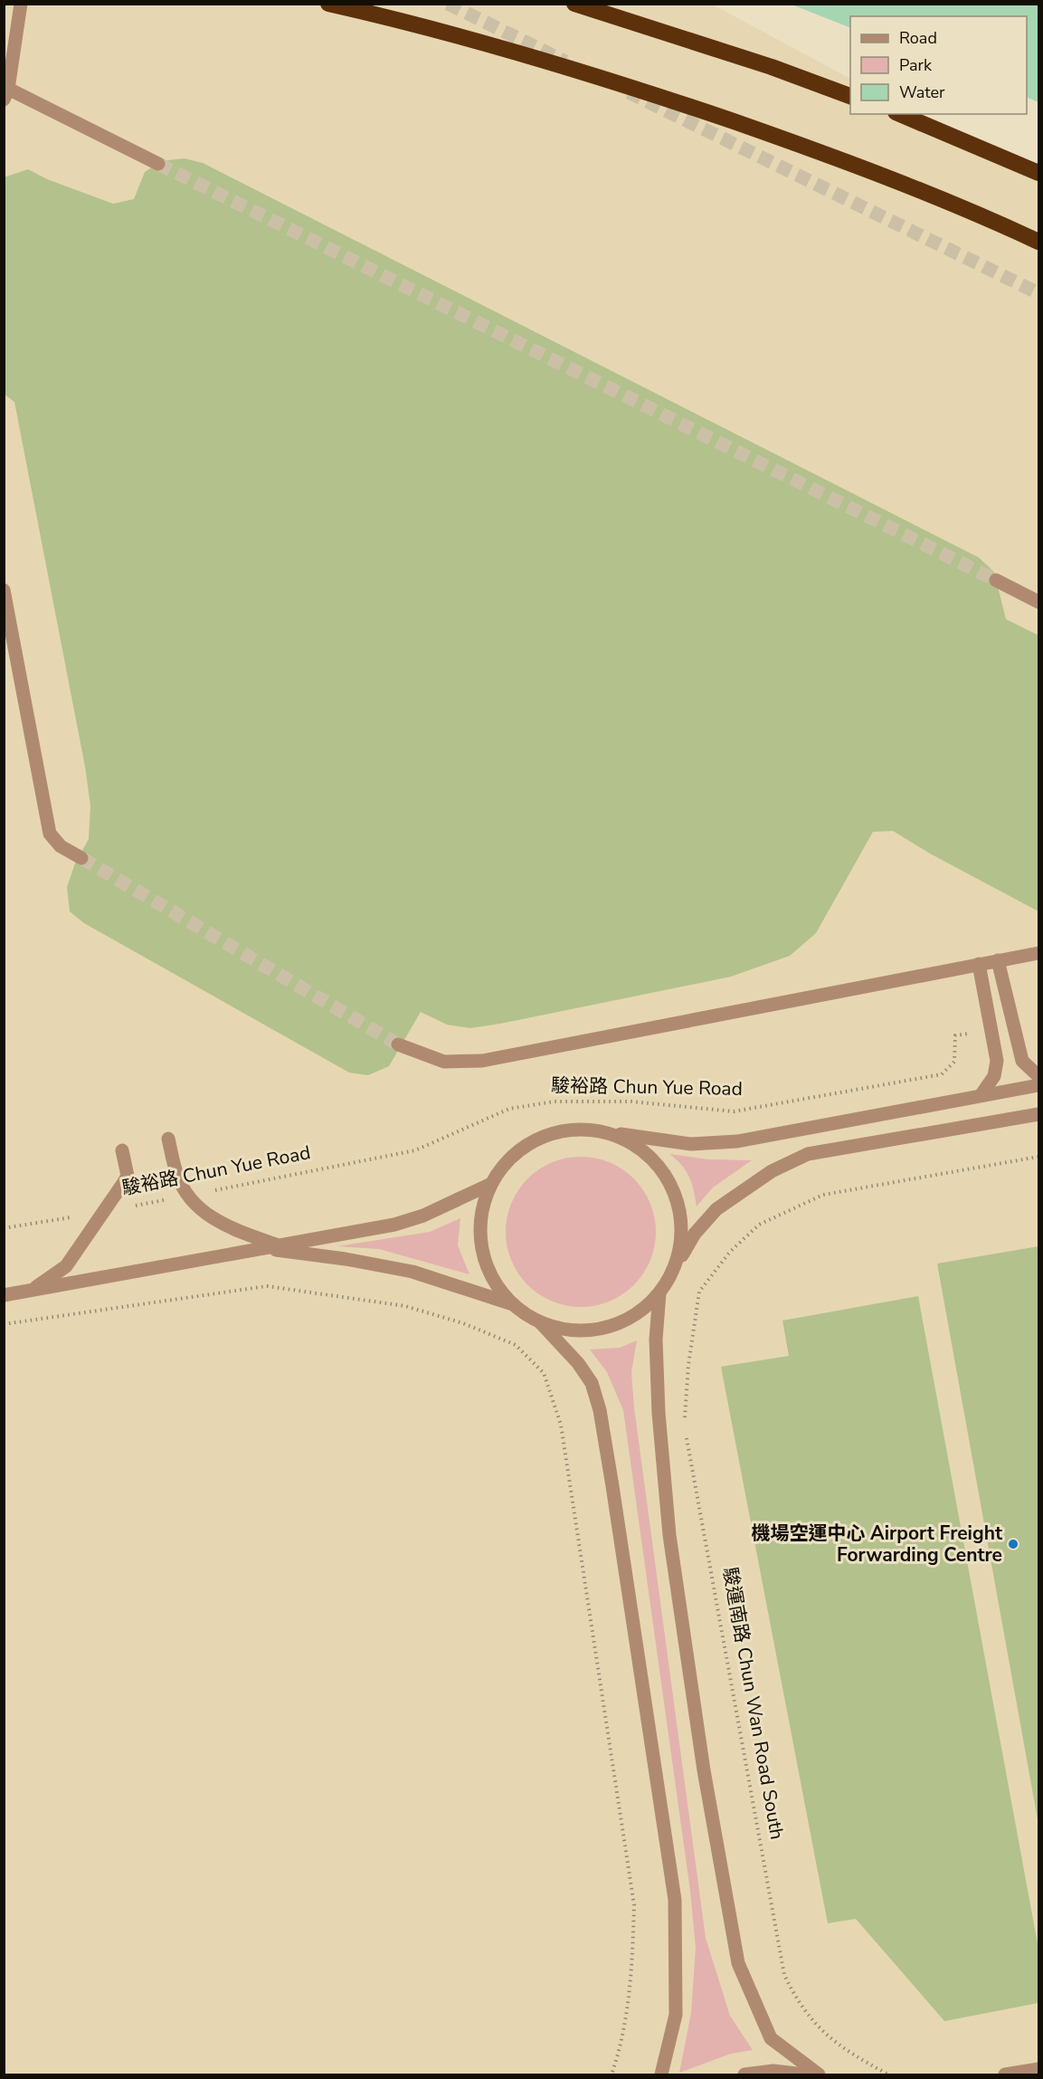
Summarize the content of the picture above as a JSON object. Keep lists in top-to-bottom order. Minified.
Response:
{"streets":{"path":["駿裕路 Chun Yue Road","駿運南路 Chun Wan Road South"]},"places":["機場空運中心 Airport Freight Forwarding Centre"],"legend":["Road","Park","Water"]}
